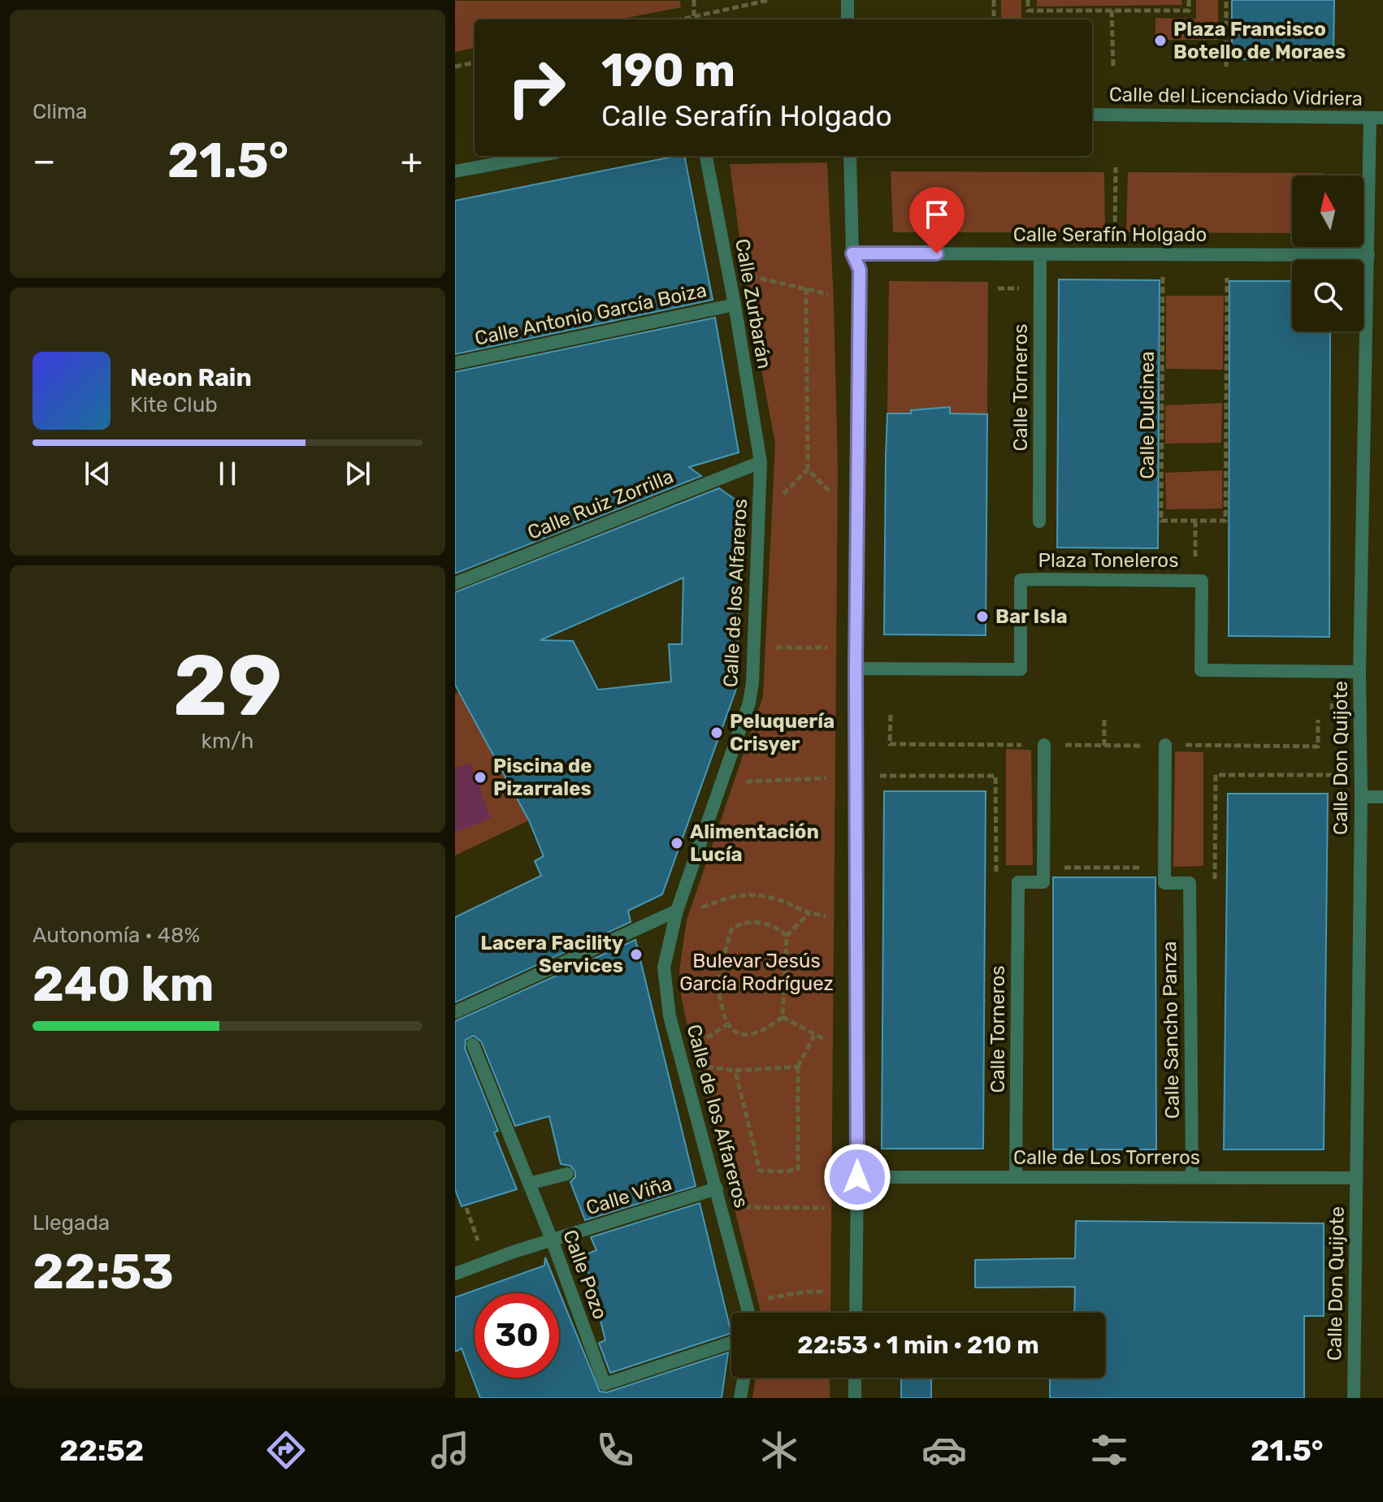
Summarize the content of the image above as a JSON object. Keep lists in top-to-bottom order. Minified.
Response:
{"streets":{"street":["Calle del Licenciado Vidriera","Calle Serafín Holgado","Calle Zurbarán","Calle Antonio García Boiza","Calle Torneros","Calle Ruiz Zorrilla","Plaza Toneleros","Calle de los Alfareros","Calle Don Quijote","Calle Sancho Panza","Calle de Los Torreros","Calle Viña","Calle Pozo"],"path":["Calle Dulcinea"]},"crossings":[["Calle del Licenciado Vidriera","Calle Don Quijote"],["Calle Serafín Holgado","Calle Torneros"],["Calle Serafín Holgado","Calle Don Quijote"],["Calle Zurbarán","Calle Antonio García Boiza"],["Calle Zurbarán","Calle Ruiz Zorrilla"],["Calle Zurbarán","Calle de los Alfareros"],["Calle Torneros","Calle de Los Torreros"],["Calle Ruiz Zorrilla","Calle de los Alfareros"],["Plaza Toneleros","Calle Don Quijote"],["Calle de los Alfareros","Calle Viña"],["Calle Don Quijote","Calle de Los Torreros"],["Calle Sancho Panza","Calle de Los Torreros"],["Calle Viña","Calle Pozo"]],"parks":["Bulevar Jesús García Rodríguez"],"places":["Plaza Francisco Botello de Moraes","Bar Isla","Peluquería Crisyer","Piscina de Pizarrales","Alimentación Lucía","Lacera Facility Services"],"north":"top","page":{"tile":["Clima",["29","km/h"],["Autonomía · 48%","240 km"],["Llegada","22:53"]],"turn":["190 m","Calle Serafín Holgado"],"heat":["−","21.5°","+"],"song":["Neon Rain","Kite Club"],"limit":"30","trip":"22:53 · 1 min · 210 m","tabs":["22:52","21.5°"]}}
